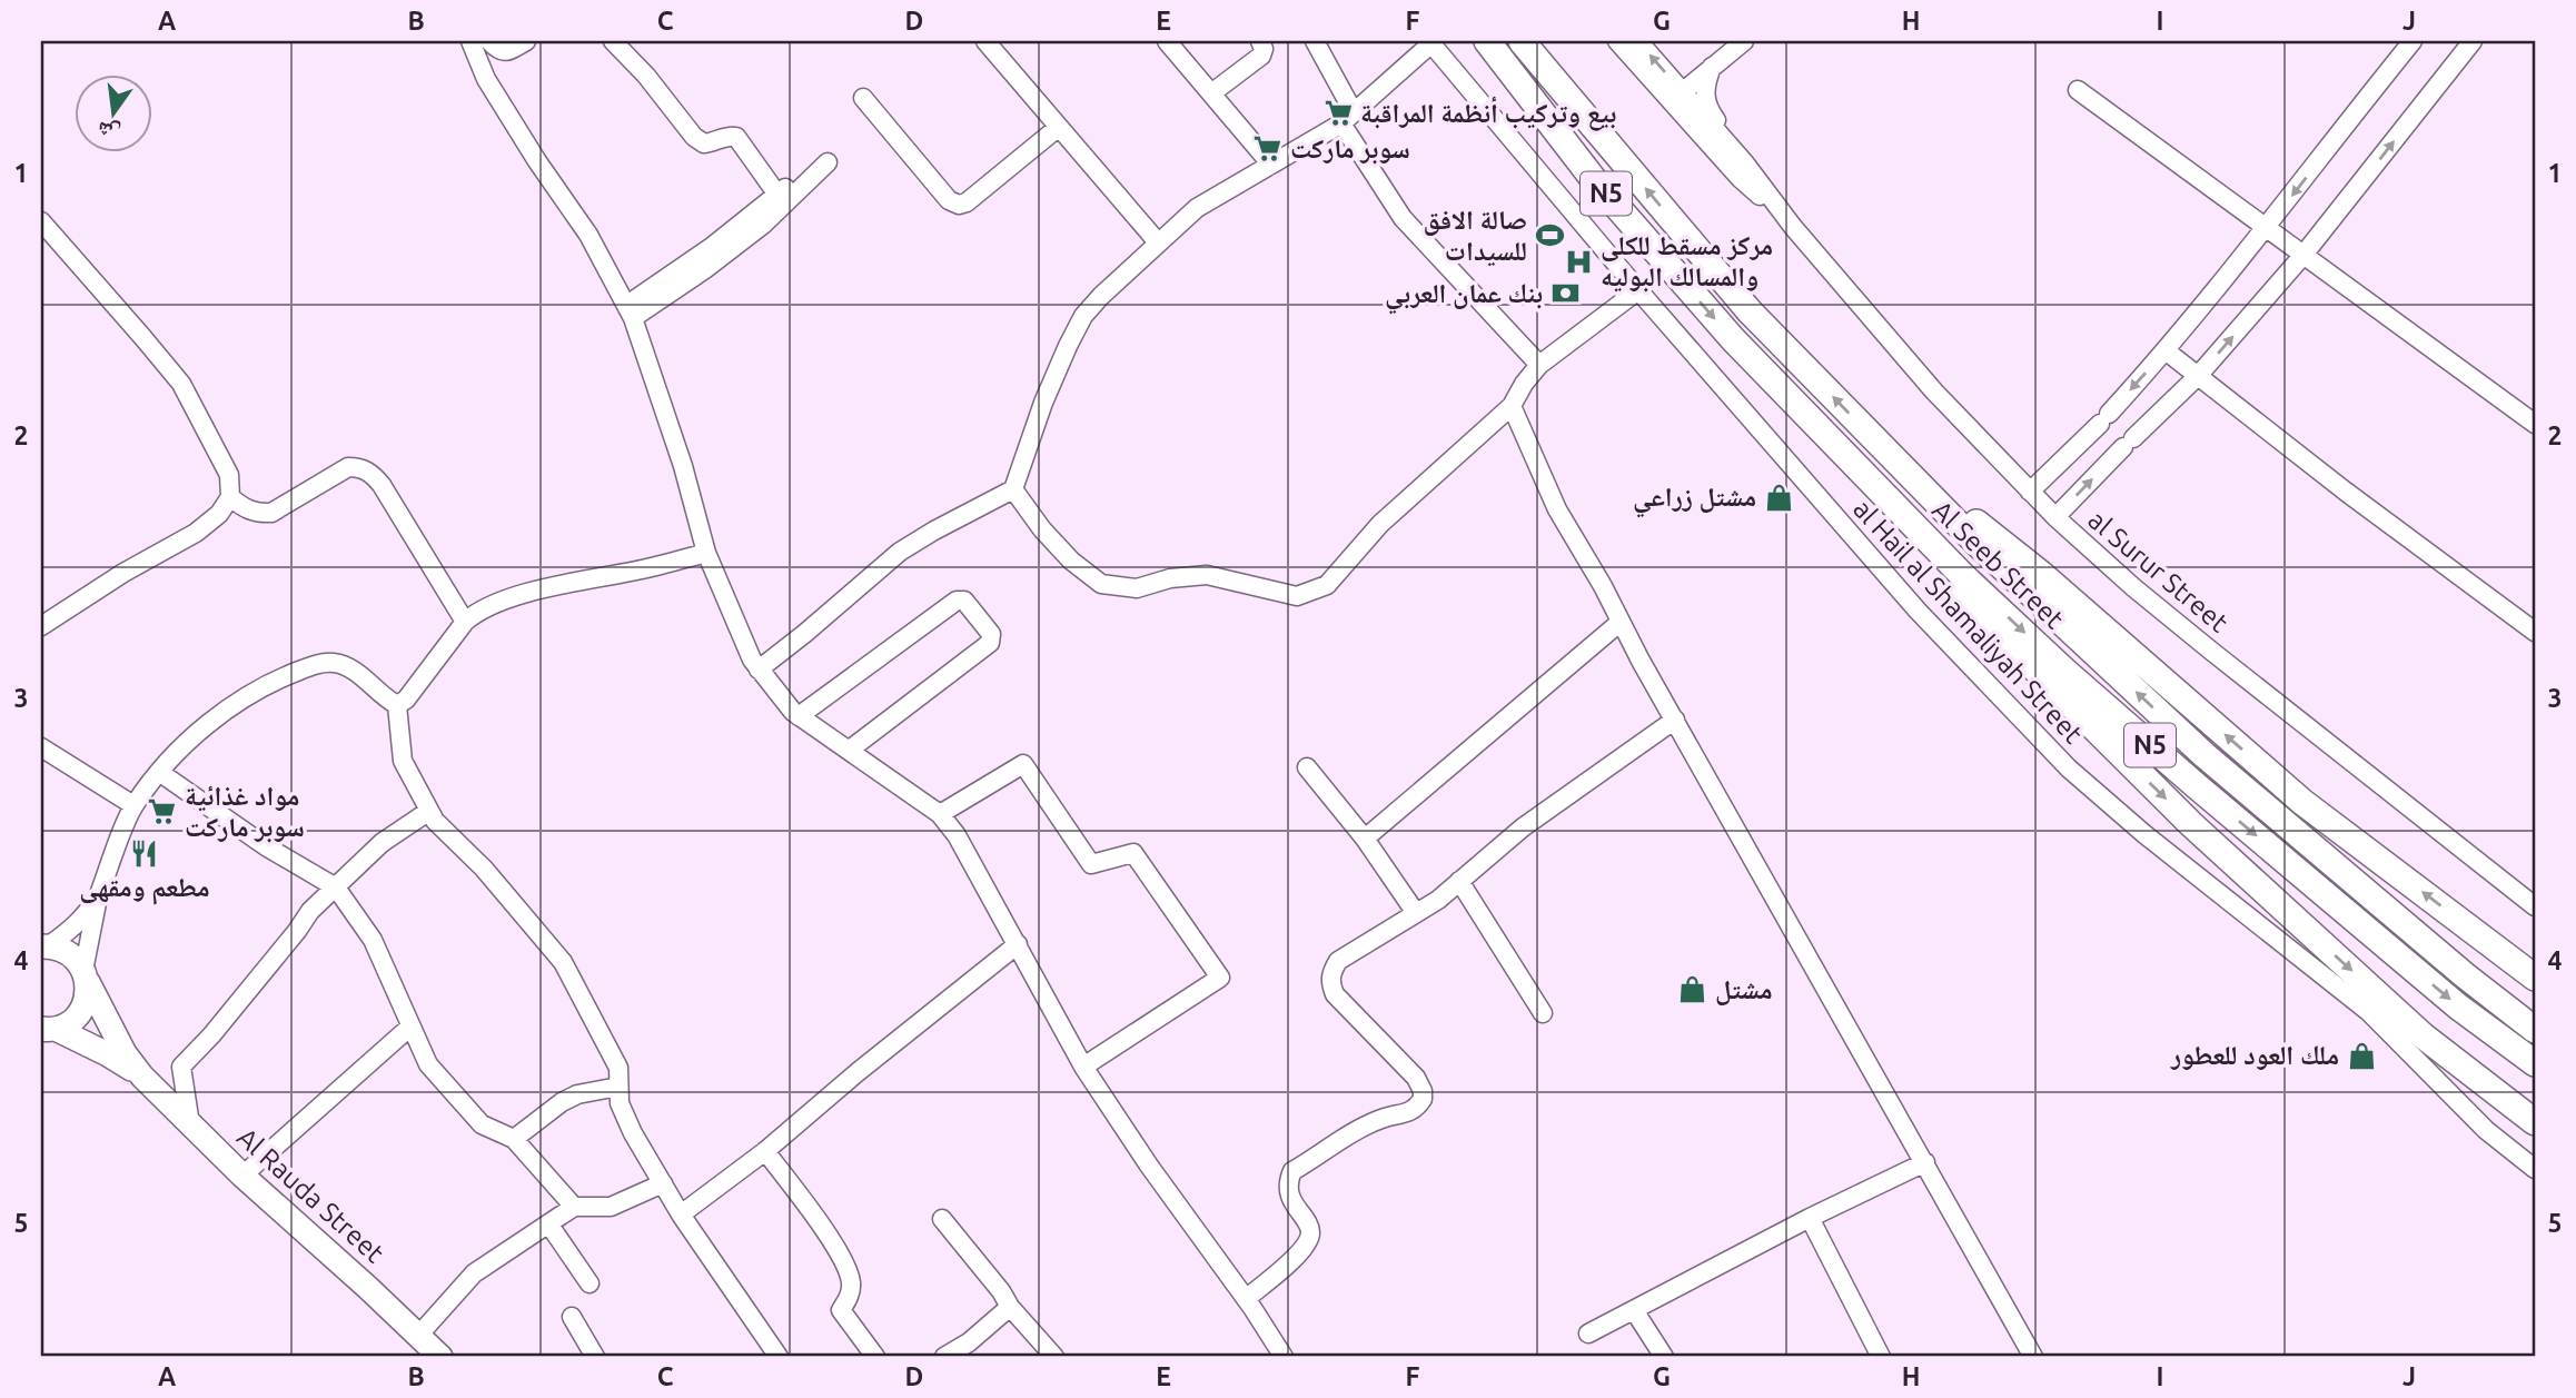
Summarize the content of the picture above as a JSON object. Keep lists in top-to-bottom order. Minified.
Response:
{"streets":{"highway":["N5","Al Seeb Street"],"main road":["Al Rauda Street"],"street":["al Surur Street","al Hail al Shamaliyah Street"]},"places":{"supermarket":["بيع وتركيب أنظمة المراقبة","سوبر ماركت","مواد غذائية سوبر ماركت"],"sports":["صالة الافق للسيدات"],"hospital":["مركز مسقط للكلى والمسالك البوليه"],"bank":["بنك عمان العربي"],"shop":["مشتل زراعي","مشتل","ملك العود للعطور"],"restaurant":["مطعم ومقهى"]},"north":"bottom","grid":{"columns":["A","B","C","D","E","F","G","H","I","J"],"rows":["1","2","3","4","5"]}}
